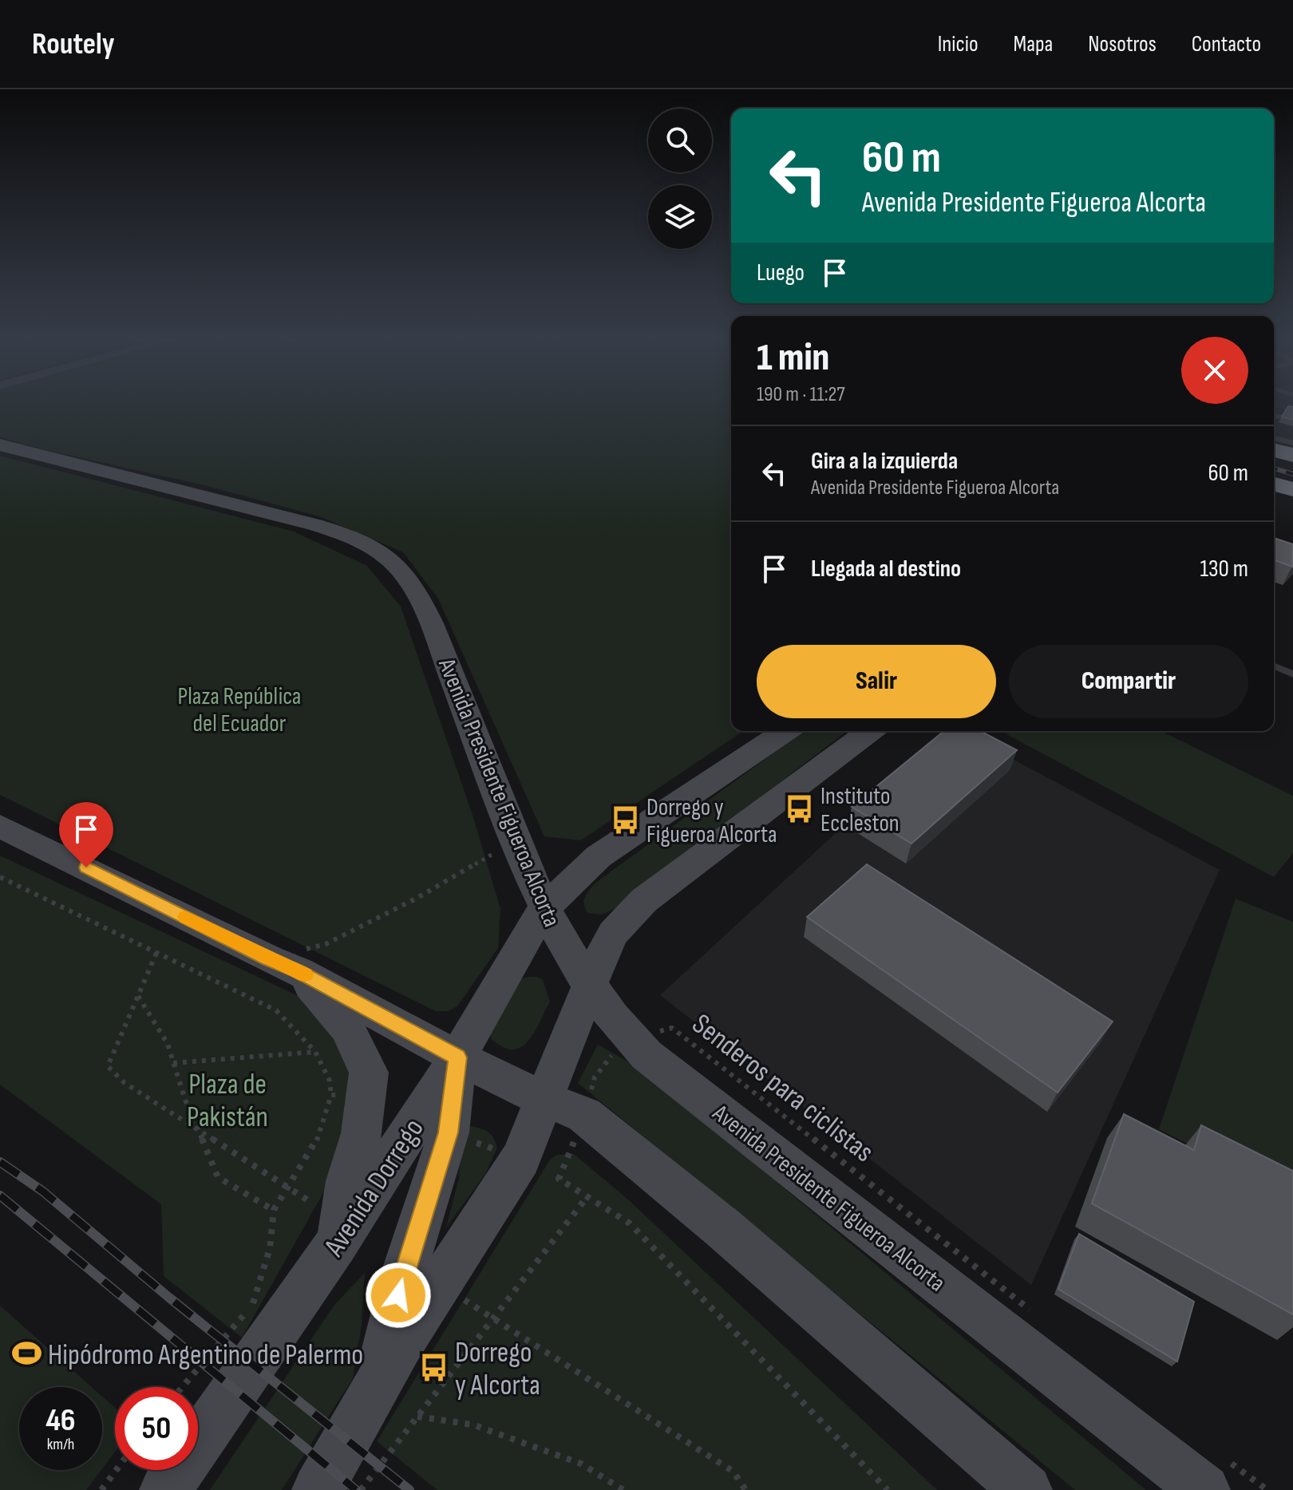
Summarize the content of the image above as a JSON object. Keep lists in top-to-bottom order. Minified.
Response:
{"streets":{"main road":["Avenida Presidente Figueroa Alcorta","Avenida Dorrego"],"path":["Senderos para ciclistas"]},"crossings":[["Avenida Presidente Figueroa Alcorta","Senderos para ciclistas"],["Avenida Presidente Figueroa Alcorta","Avenida Dorrego"]],"parks":["Plaza República del Ecuador","Plaza de Pakistán"],"places":{"bus stop":["Instituto Eccleston","Dorrego y Figueroa Alcorta","Dorrego y Alcorta"],"sports":["Hipódromo Argentino de Palermo"]},"page":{"header":"Routely","nav":["Inicio","Mapa","Nosotros","Contacto"],"turn":["60 m","Avenida Presidente Figueroa Alcorta"],"then":"Luego","heading":["1 min","190 m · 11:27"],"list":[{"name":"Gira a la izquierda","note":"Avenida Presidente Figueroa Alcorta","value":"60 m"},{"name":"Llegada al destino","value":"130 m"}],"buttons":["Salir","Compartir"],"speed":"46 km/h","limit":"50"}}
